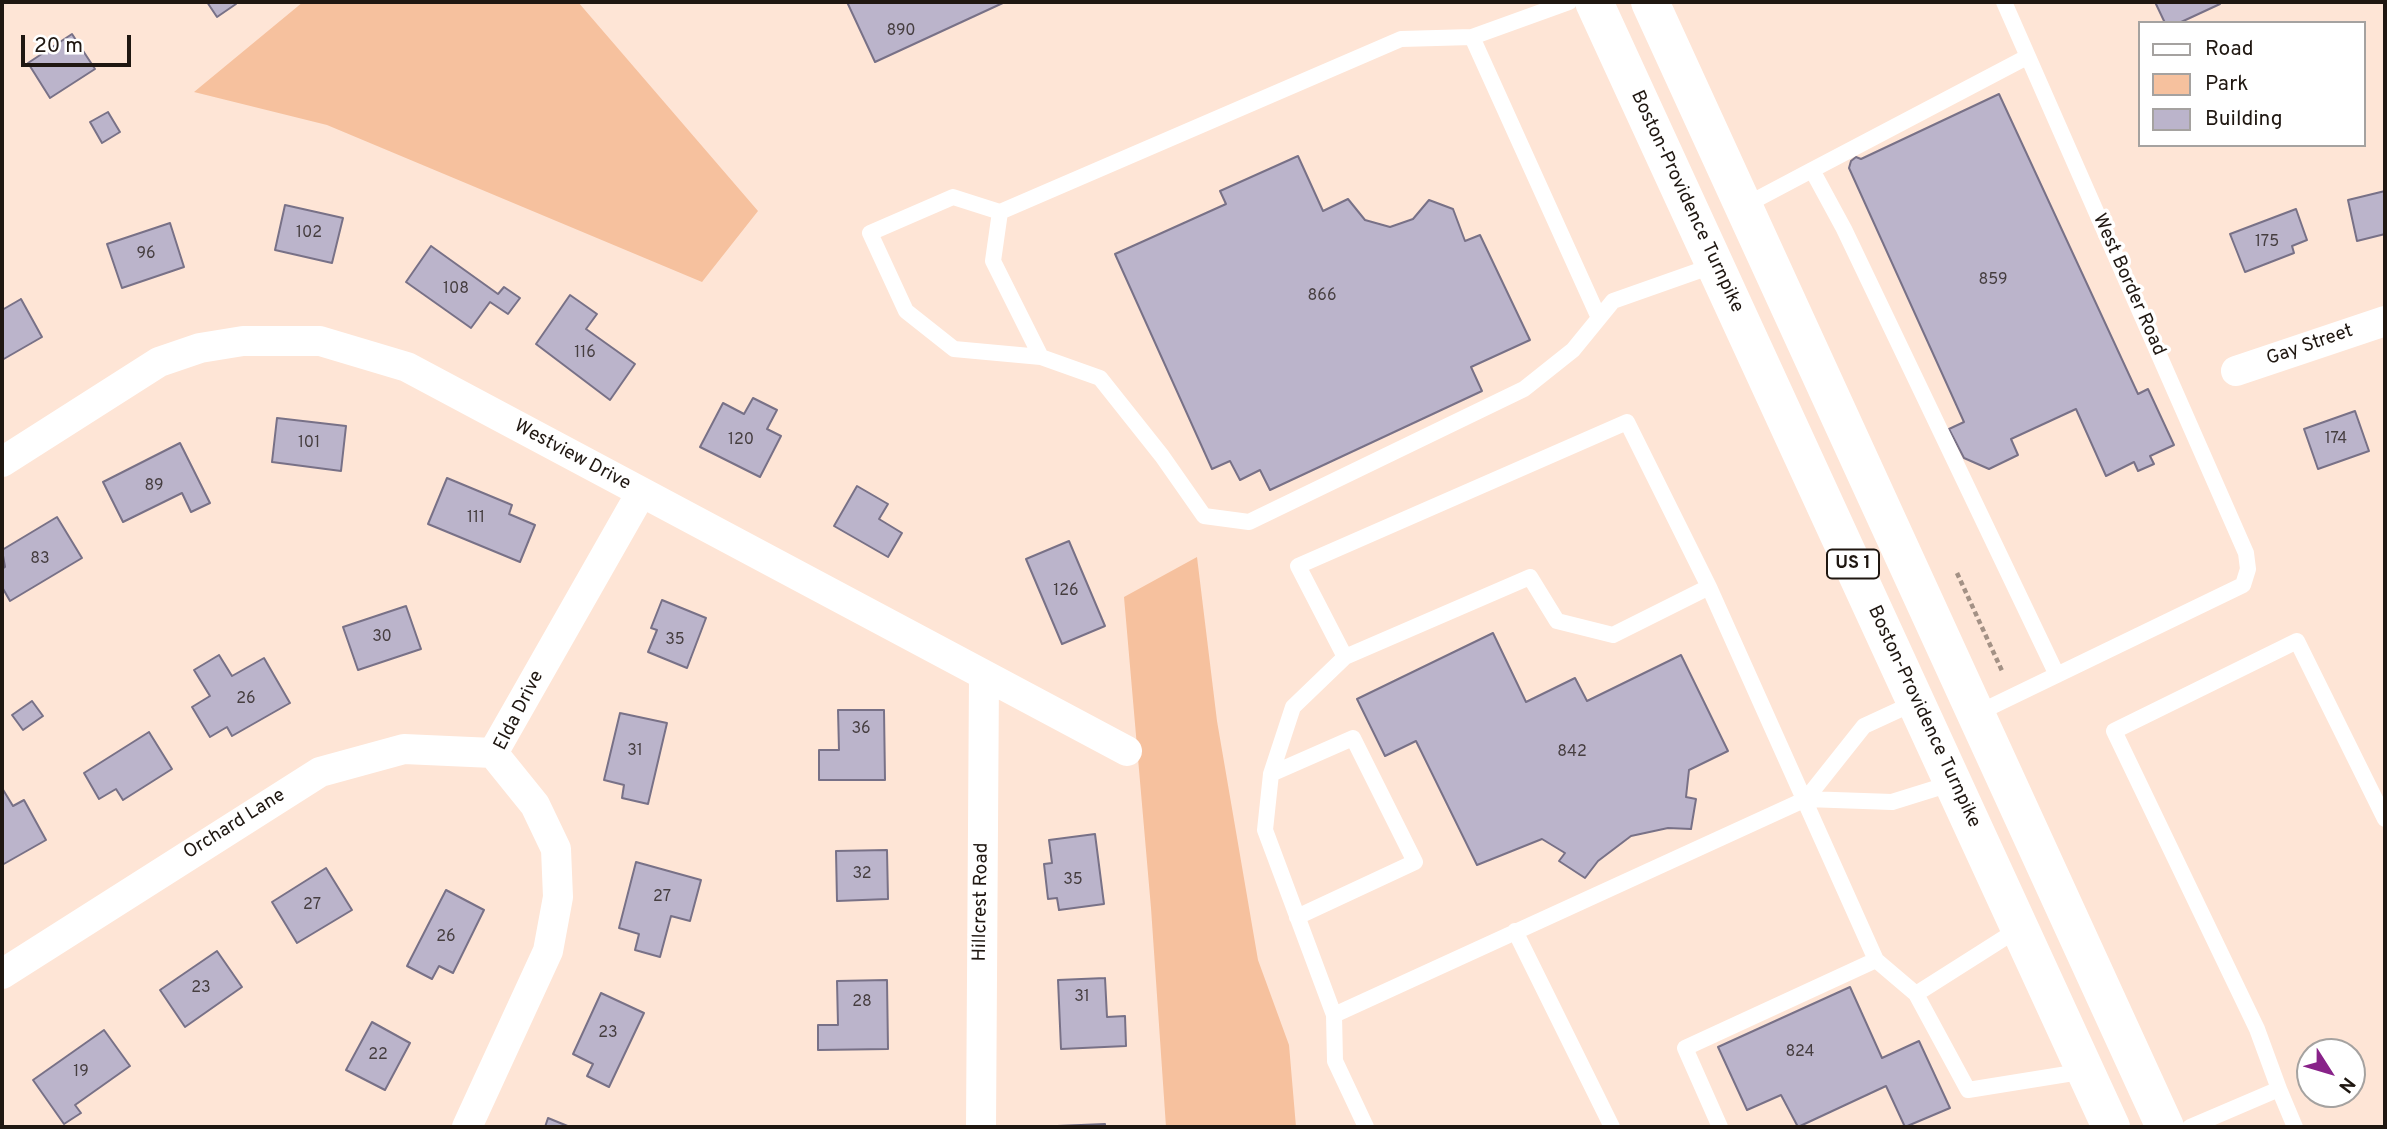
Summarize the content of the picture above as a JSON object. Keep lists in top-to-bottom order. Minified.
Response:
{"streets":{"main road":["Boston-Providence Turnpike","US 1"],"street":["Gay Street","Westview Drive","Elda Drive","Orchard Lane","Hillcrest Road"],"lane":["West Border Road"]},"crossings":[["Westview Drive","Elda Drive"],["Westview Drive","Hillcrest Road"],["Elda Drive","Orchard Lane"]],"house_numbers":["890","102","175","96","859","108","866","116","174","120","101","89","111","83","126","30","35","26","36","31","842","32","35","27","27","26","23","31","28","23","824","22","19"],"legend":["Road","Park","Building"],"scale_bar":"20 m","north":"bottom right"}
